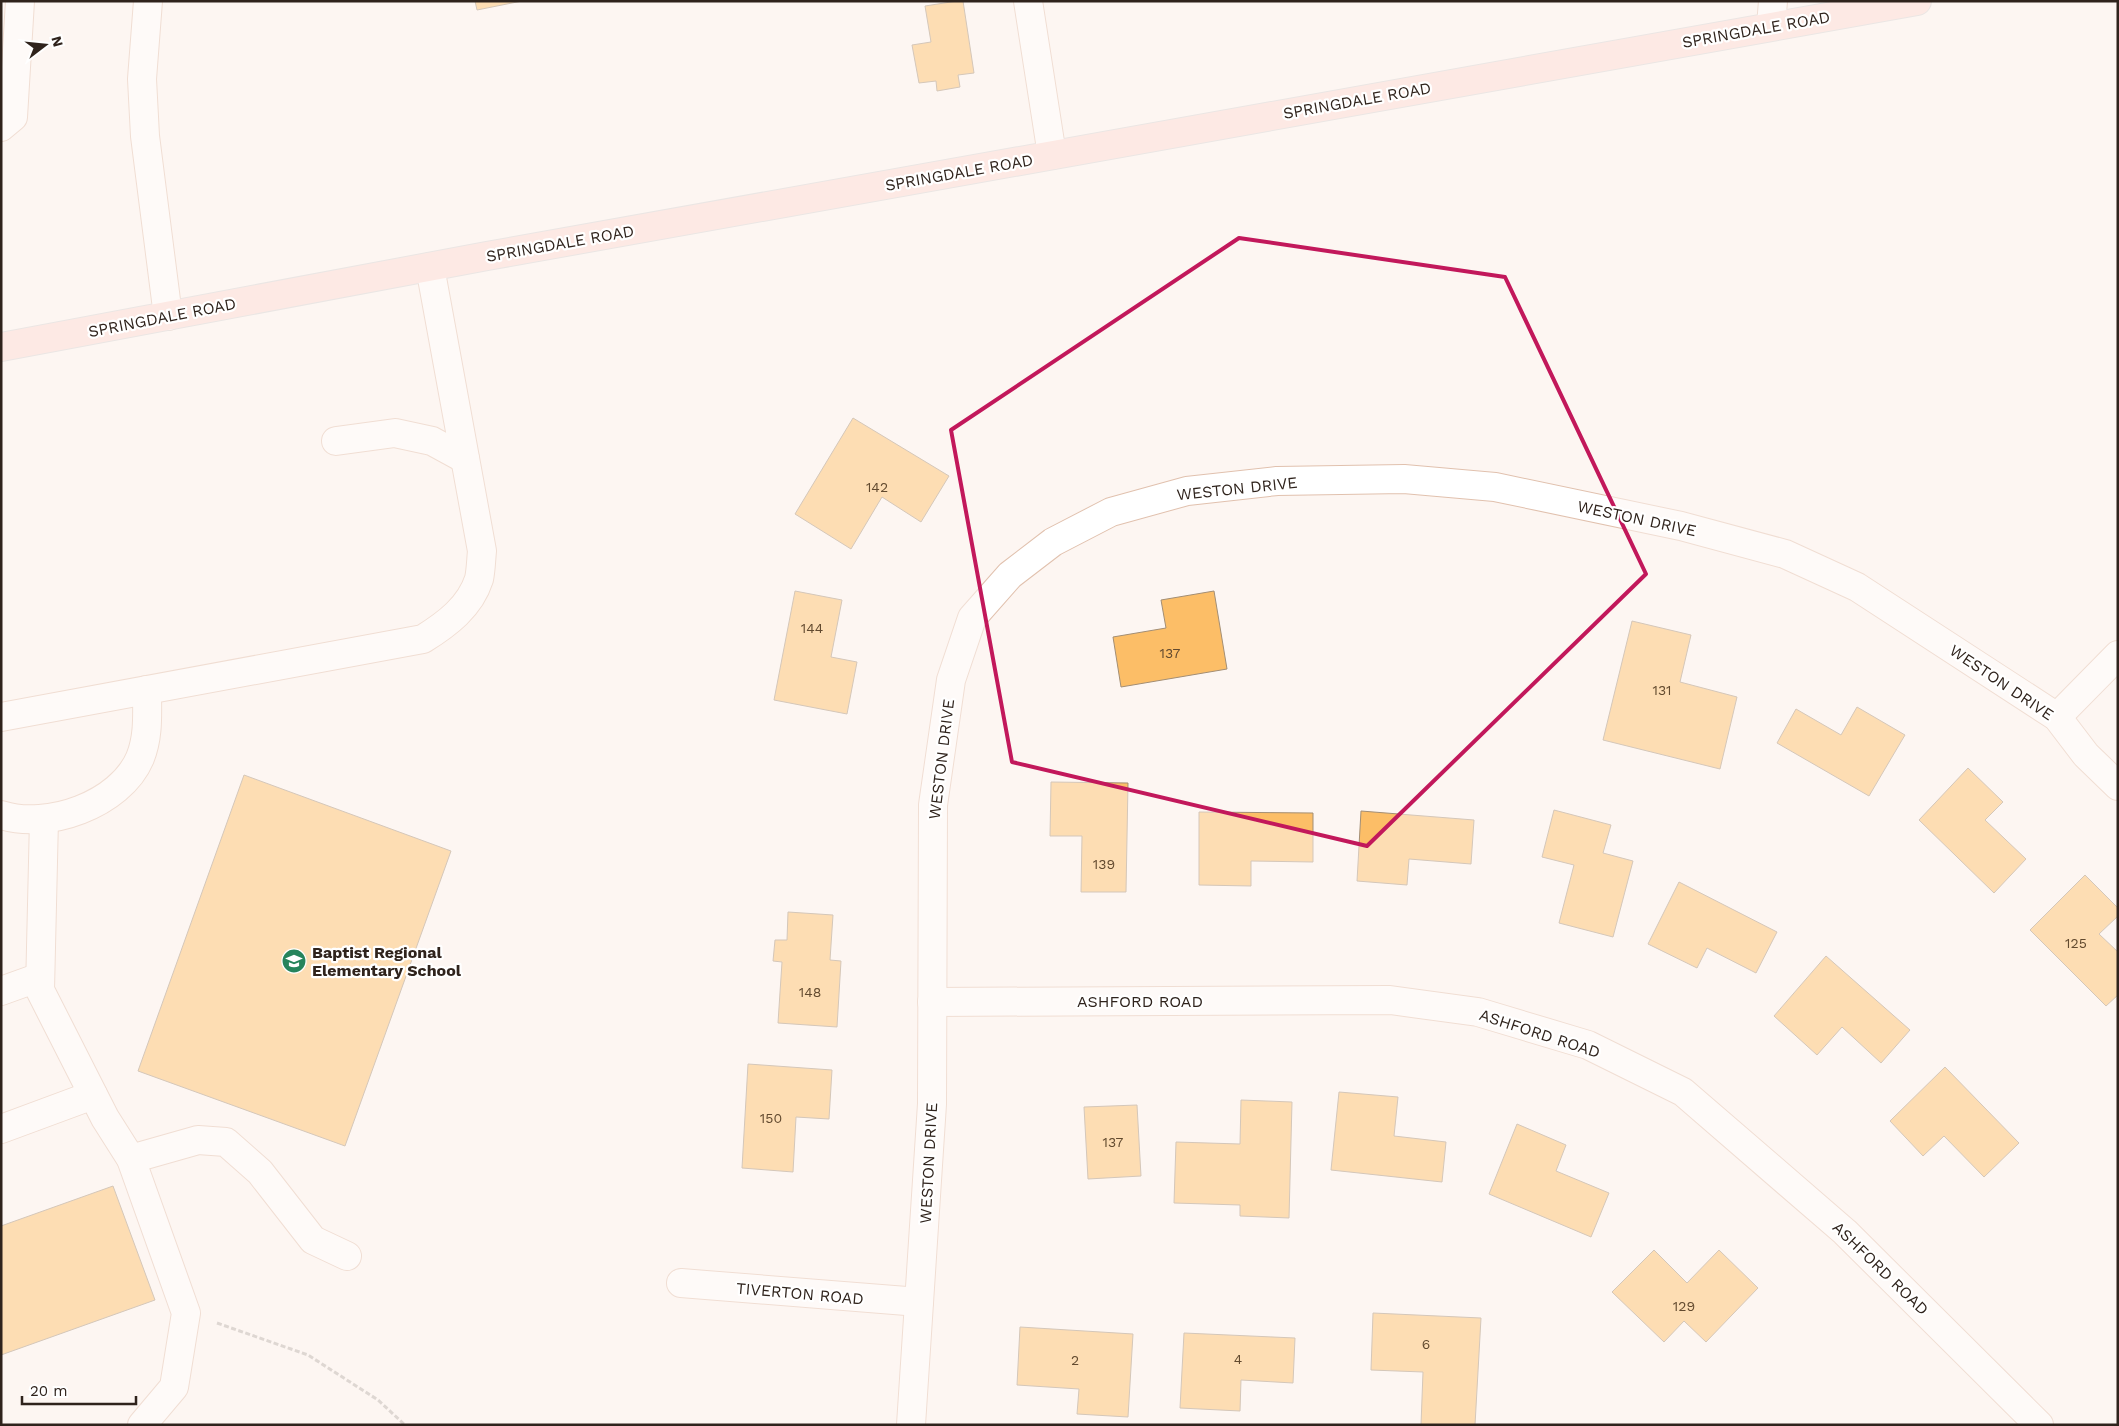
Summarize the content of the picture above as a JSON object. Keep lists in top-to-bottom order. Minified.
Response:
{"streets":{"main road":["SPRINGDALE ROAD"],"street":["WESTON DRIVE","ASHFORD ROAD","TIVERTON ROAD"]},"crossings":[["WESTON DRIVE","ASHFORD ROAD"],["WESTON DRIVE","TIVERTON ROAD"]],"places":{"school or university":["Baptist Regional Elementary School"]},"house_numbers":["142","144","137","131","139","125","148","150","137","129","6","4","2"],"scale_bar":"20 m","north":"right"}
